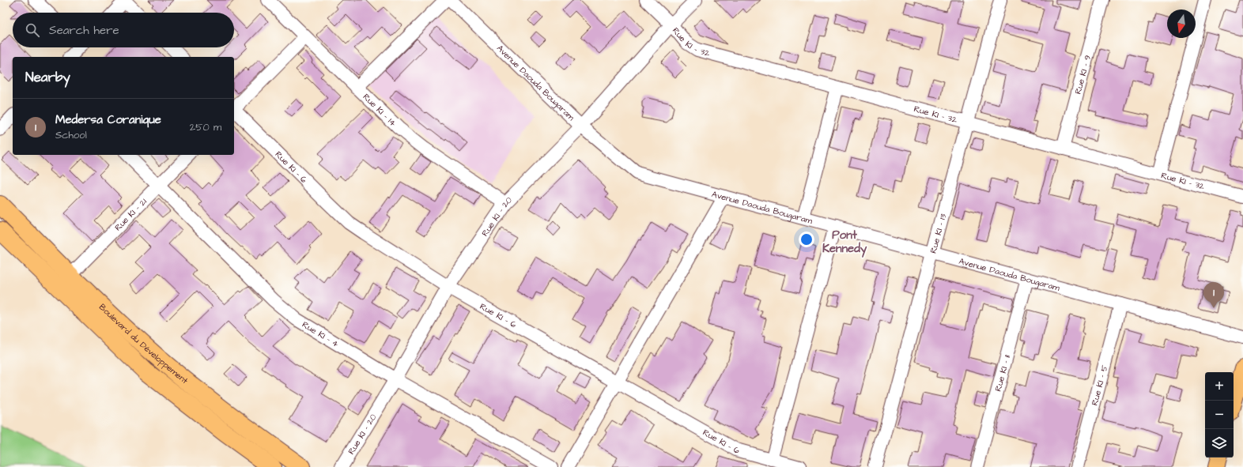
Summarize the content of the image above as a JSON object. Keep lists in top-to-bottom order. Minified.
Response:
{"streets":{"highway":["Boulevard du Développement"],"street":["Rue KI - 32","Rue KI - 9","Avenue Daouda Bougaram","Rue KI - 14","Rue KI - 6","Rue KI - 21","Rue KI - 20","Rue KI - 13","Rue KI - 4","Rue KI - 11","Rue KI - 5"]},"crossings":[["Rue KI - 32","Rue KI - 9"],["Rue KI - 32","Rue KI - 20"],["Rue KI - 32","Rue KI - 13"],["Avenue Daouda Bougaram","Rue KI - 20"],["Avenue Daouda Bougaram","Rue KI - 13"],["Avenue Daouda Bougaram","Rue KI - 11"],["Avenue Daouda Bougaram","Rue KI - 5"],["Rue KI - 14","Rue KI - 20"],["Rue KI - 6","Rue KI - 20"],["Rue KI - 21","Rue KI - 4"],["Rue KI - 21","Boulevard du Développement"],["Rue KI - 20","Rue KI - 4"]],"districts":["Pont Kennedy"],"north":"bottom","page":{"search":"Search here","heading":"Nearby","list":[{"mark":"1","name":"Medersa Coranique","note":"School","value":"250 m"}],"pins":"1","map_buttons":["+","−"]}}
